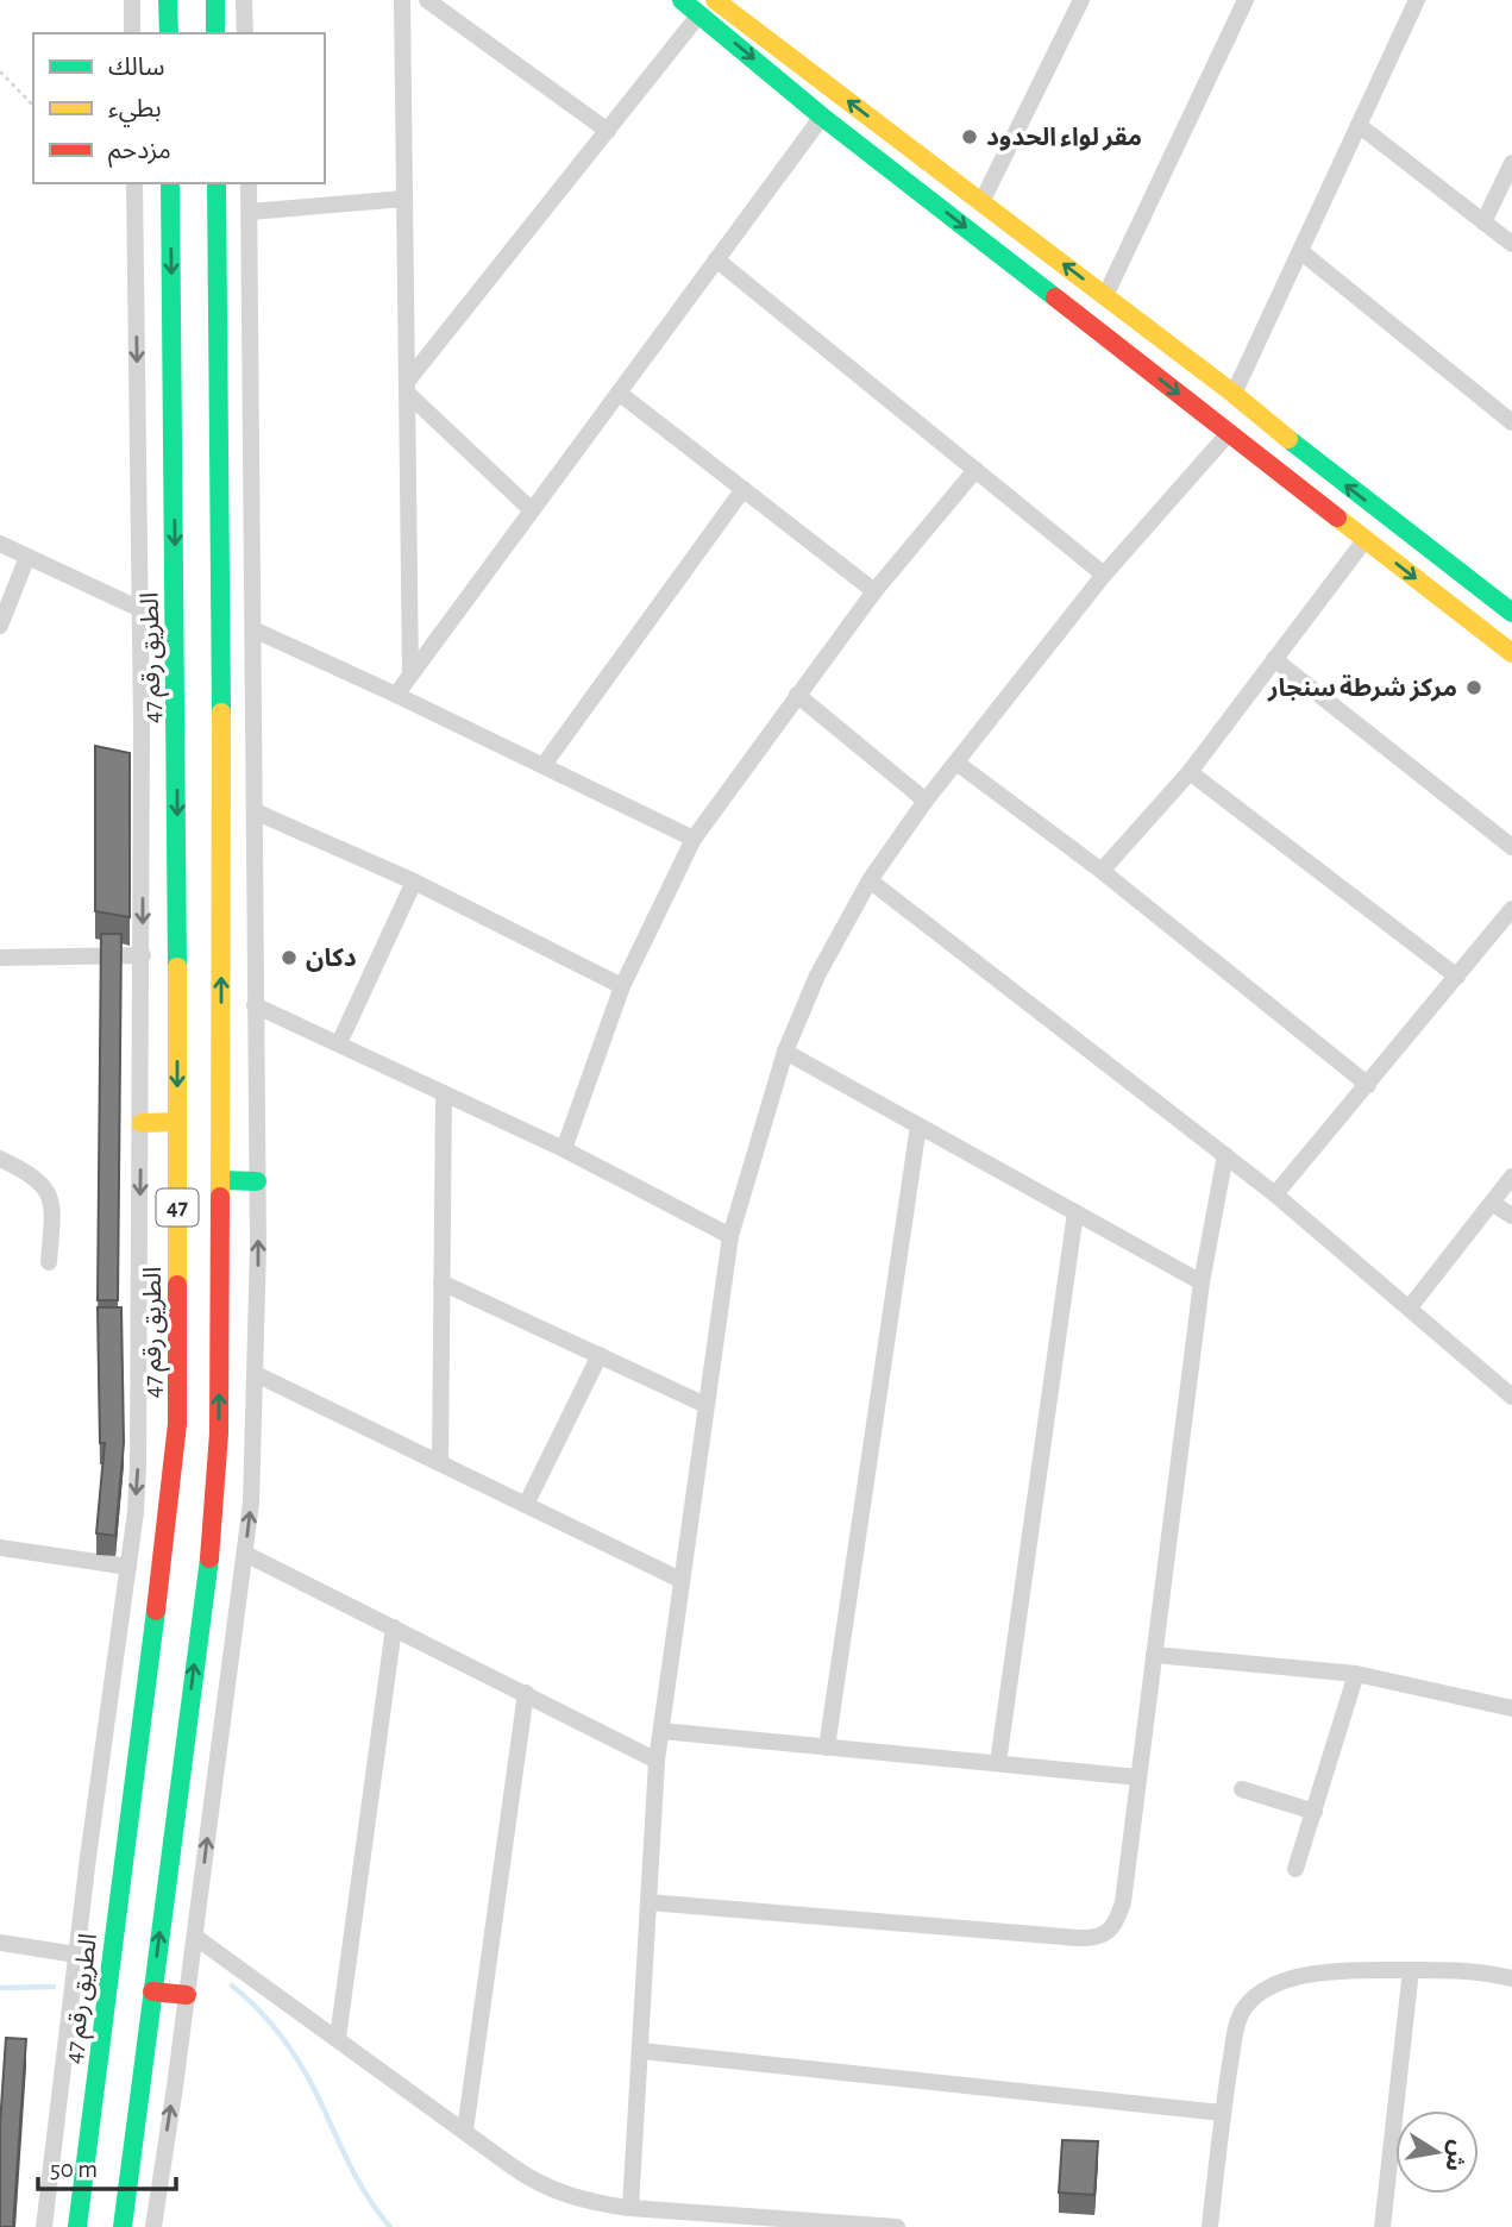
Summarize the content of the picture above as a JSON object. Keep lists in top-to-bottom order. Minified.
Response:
{"streets":{"main road":["الطريق رقم 47","47"]},"places":["مقر لواء الحدود","مركز شرطة سنجار","دكان"],"legend":["سالك","بطيء","مزدحم"],"scale_bar":"50 m","north":"right"}
